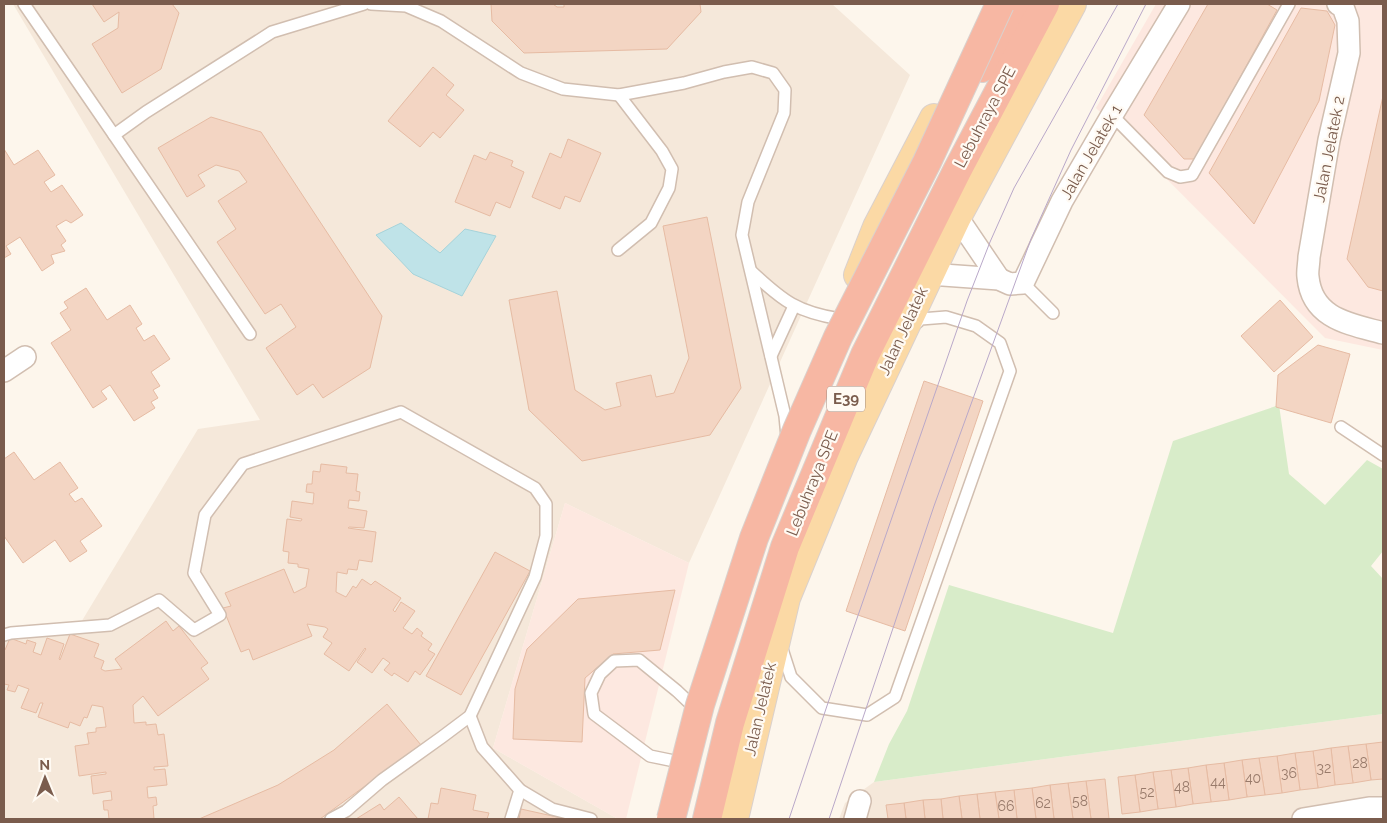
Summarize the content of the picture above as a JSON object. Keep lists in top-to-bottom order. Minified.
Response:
{"streets":{"highway":["Lebuhraya SPE","E39"],"main road":["Jalan Jelatek"],"street":["Jalan Jelatek 2","Jalan Jelatek 1"]},"house_numbers":["28","32","36","40","44","48","52","58","62","66"],"north":"top"}
